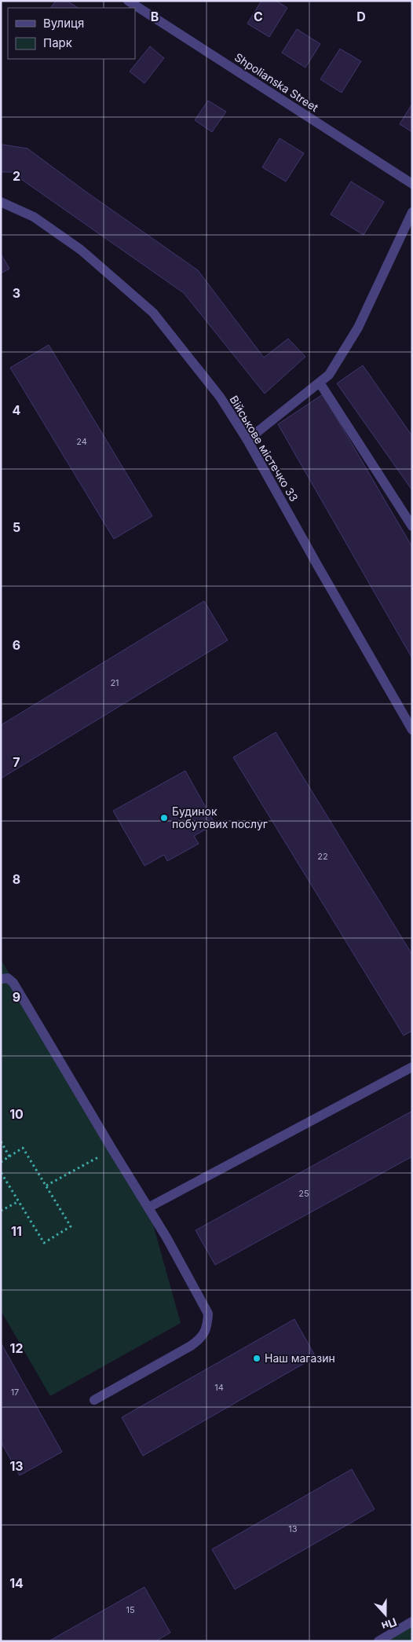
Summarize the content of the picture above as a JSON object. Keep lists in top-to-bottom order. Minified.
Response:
{"streets":{"street":["Shpolianska Street","Військове містечко 33"]},"places":["Будинок побутових послуг","Наш магазин"],"house_numbers":["24","21","22","25","14","17","13","15"],"legend":["Вулиця","Парк"],"north":"bottom","grid":{"columns":["B","C","D"],"rows":["2","3","4","5","6","7","8","9","10","11","12","13","14"]}}
